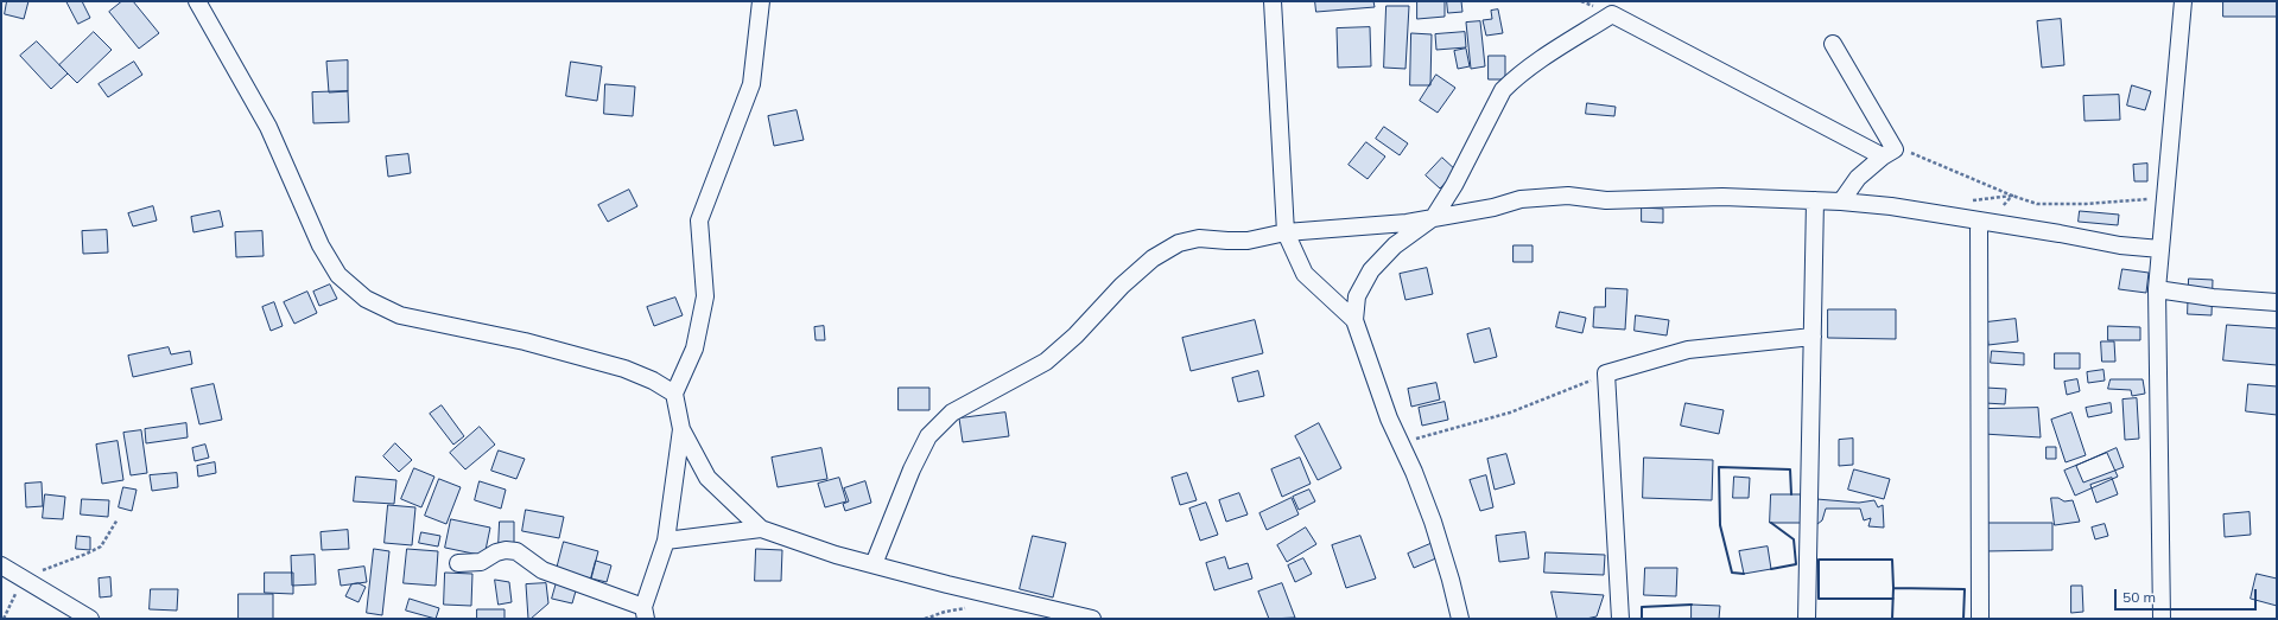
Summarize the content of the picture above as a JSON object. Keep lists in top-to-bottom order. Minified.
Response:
{"scale_bar":"50 m"}
